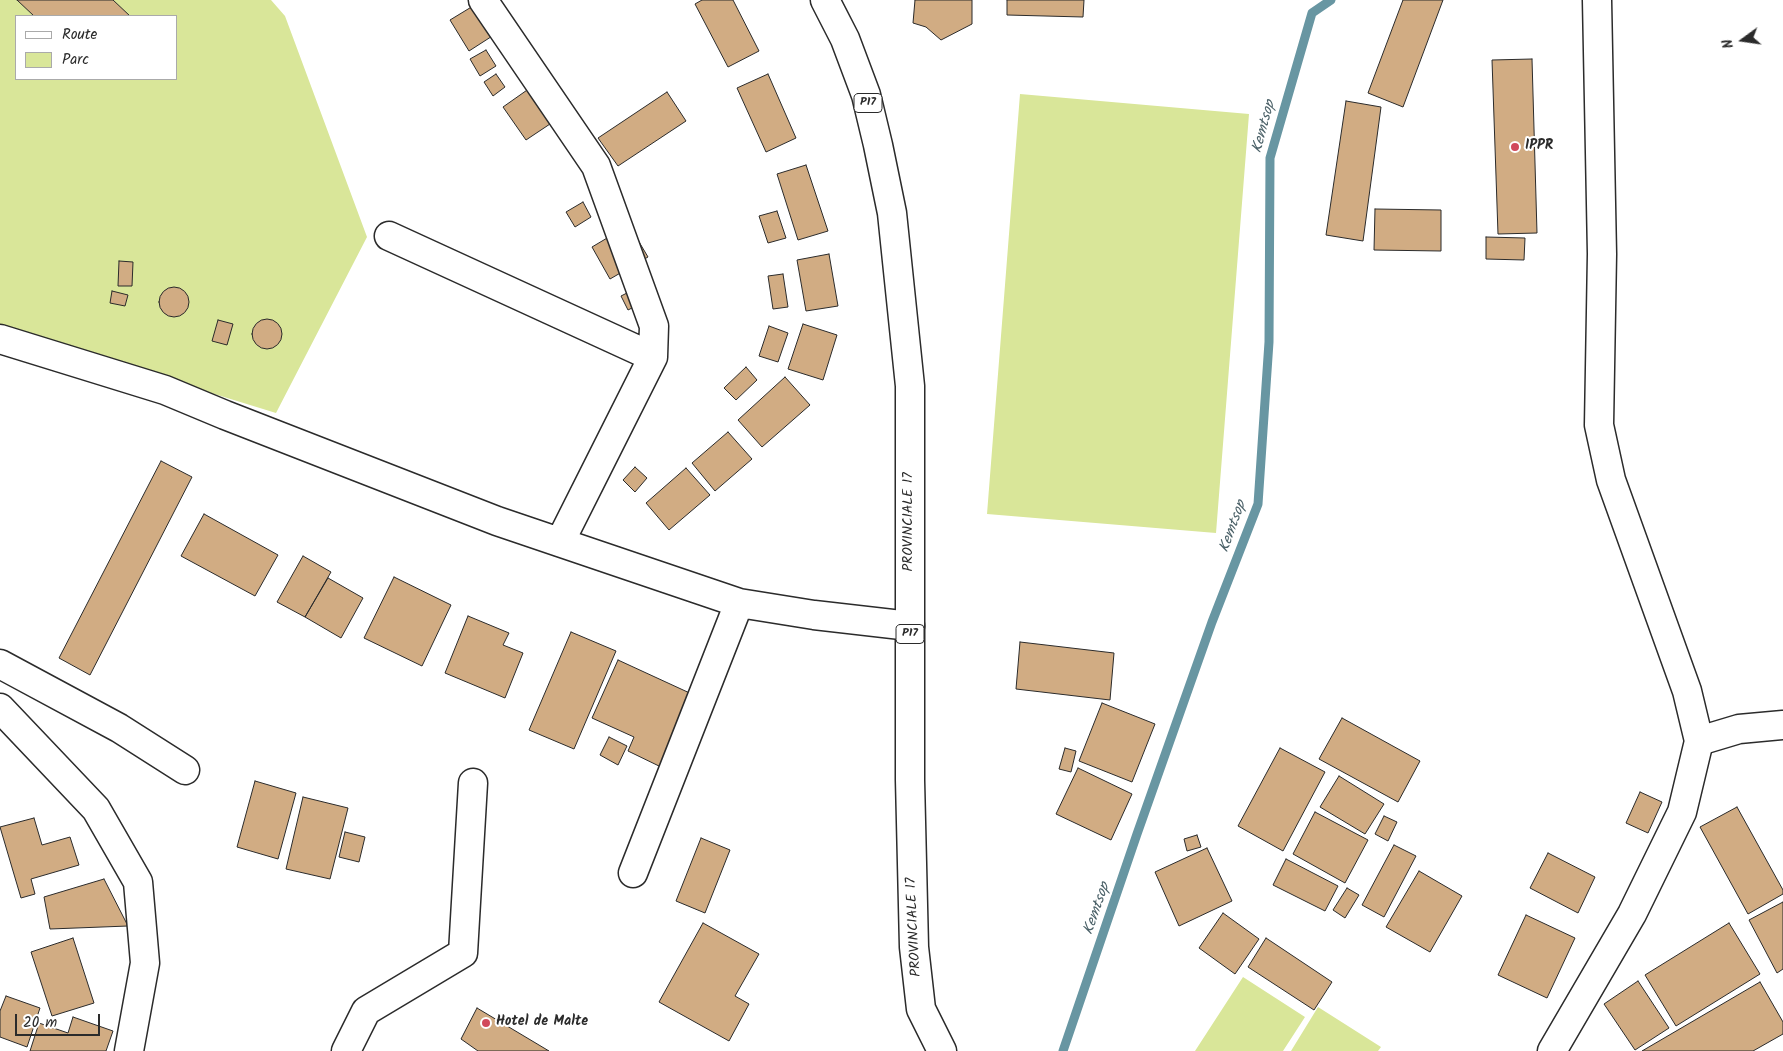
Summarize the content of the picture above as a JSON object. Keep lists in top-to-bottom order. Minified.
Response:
{"streets":{"street":["P17","PROVINCIALE 17"]},"water":["Kemtsop"],"places":["IPPR","Hotel de Malte"],"legend":["Route","Parc"],"scale_bar":"20 m","north":"left"}
